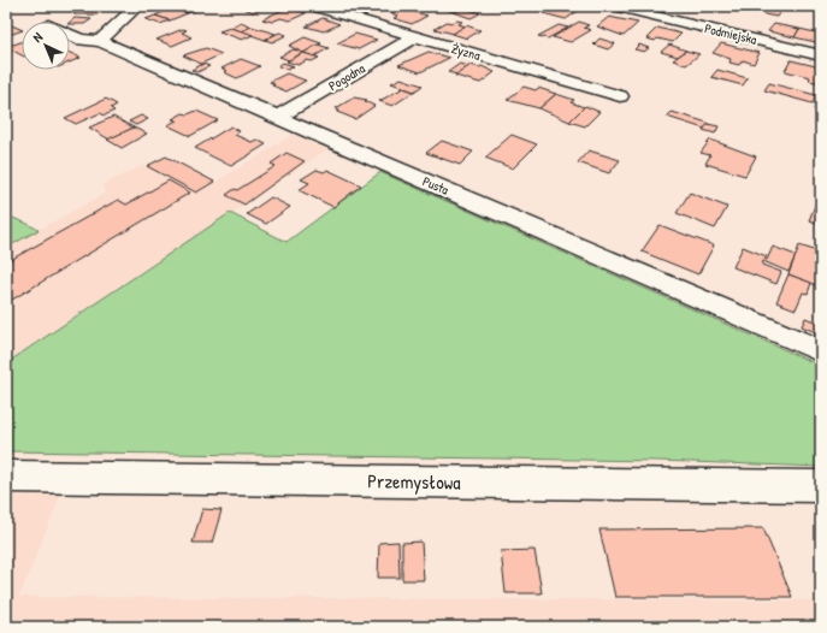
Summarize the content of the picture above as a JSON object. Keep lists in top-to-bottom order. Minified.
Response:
{"streets":{"street":["Podmiejska","Żyzna","Pogodna","Pusta","Przemysłowa"]},"crossings":[["Żyzna","Pogodna"],["Pogodna","Pusta"]],"north":"top left"}
